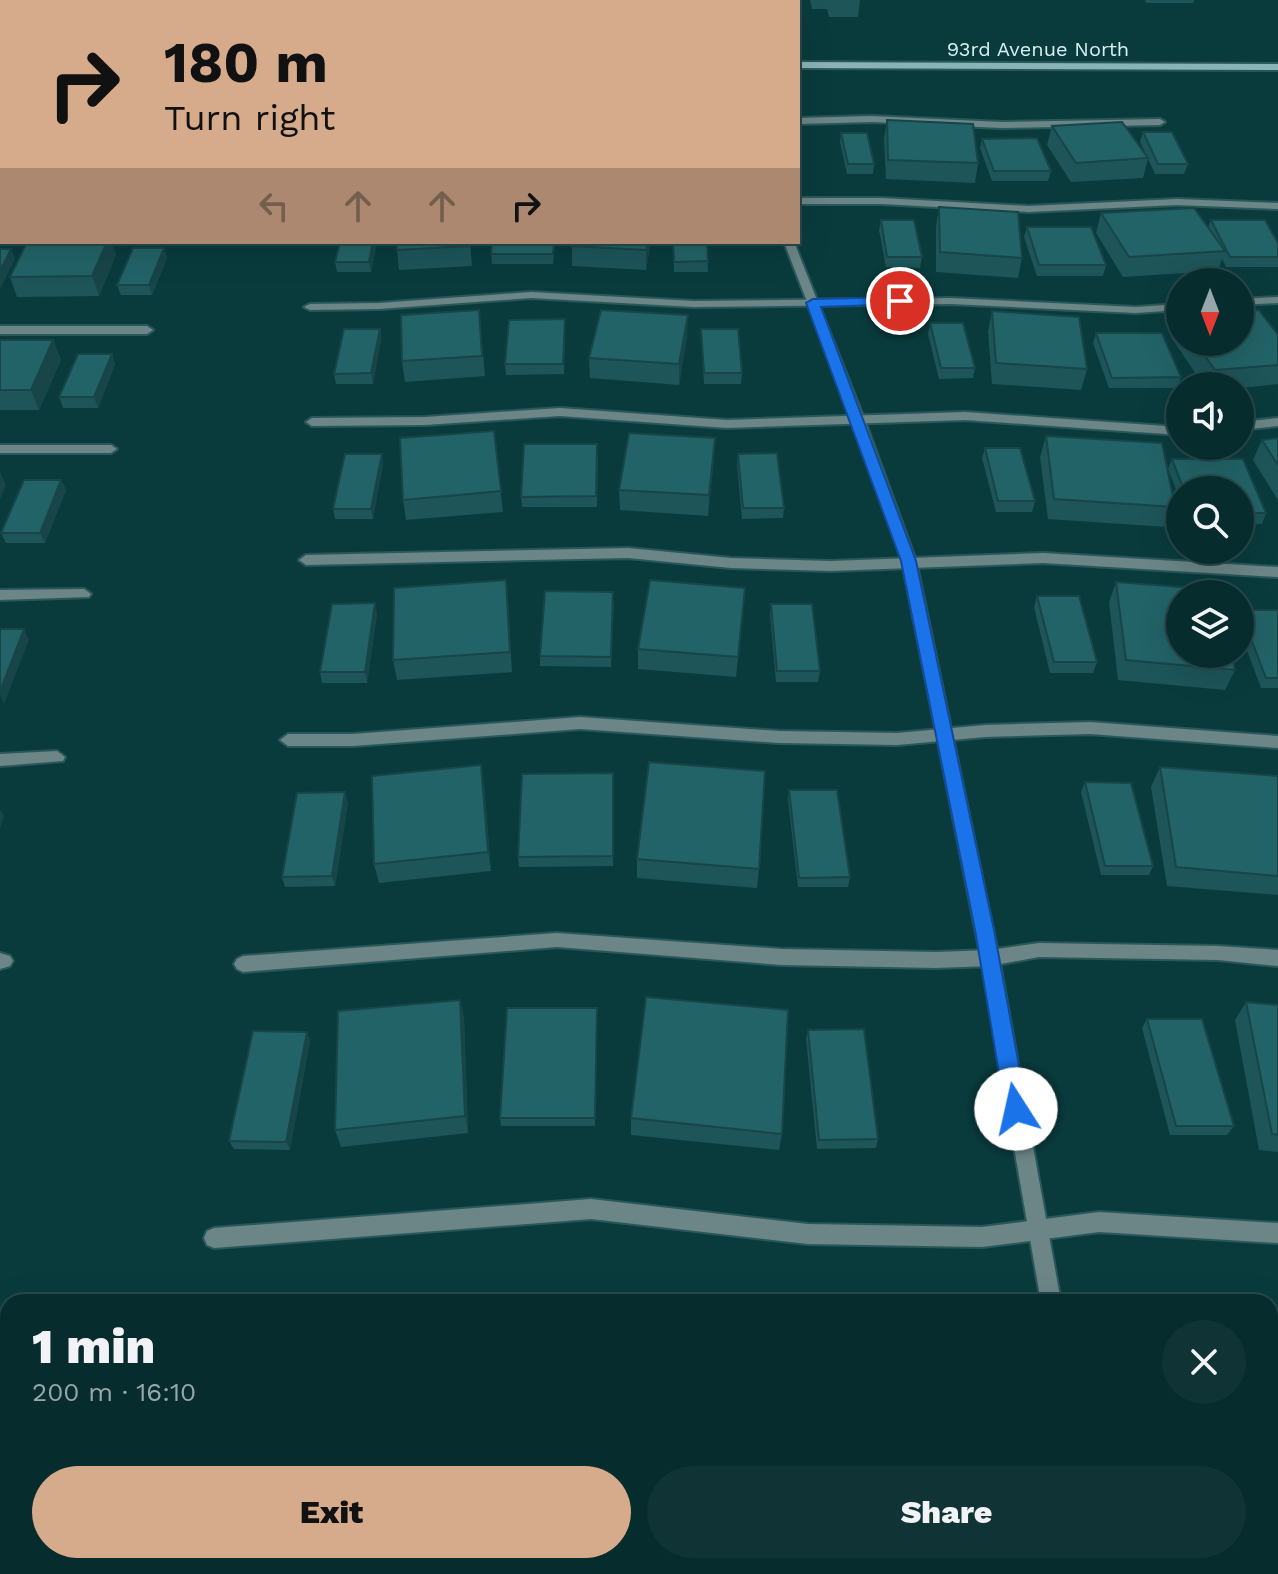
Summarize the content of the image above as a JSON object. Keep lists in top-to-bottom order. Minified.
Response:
{"streets":{"main road":["93rd Avenue North"]},"north":"bottom","page":{"turn":["180 m","Turn right"],"heading":["1 min","200 m · 16:10"],"buttons":["Exit","Share"]}}
